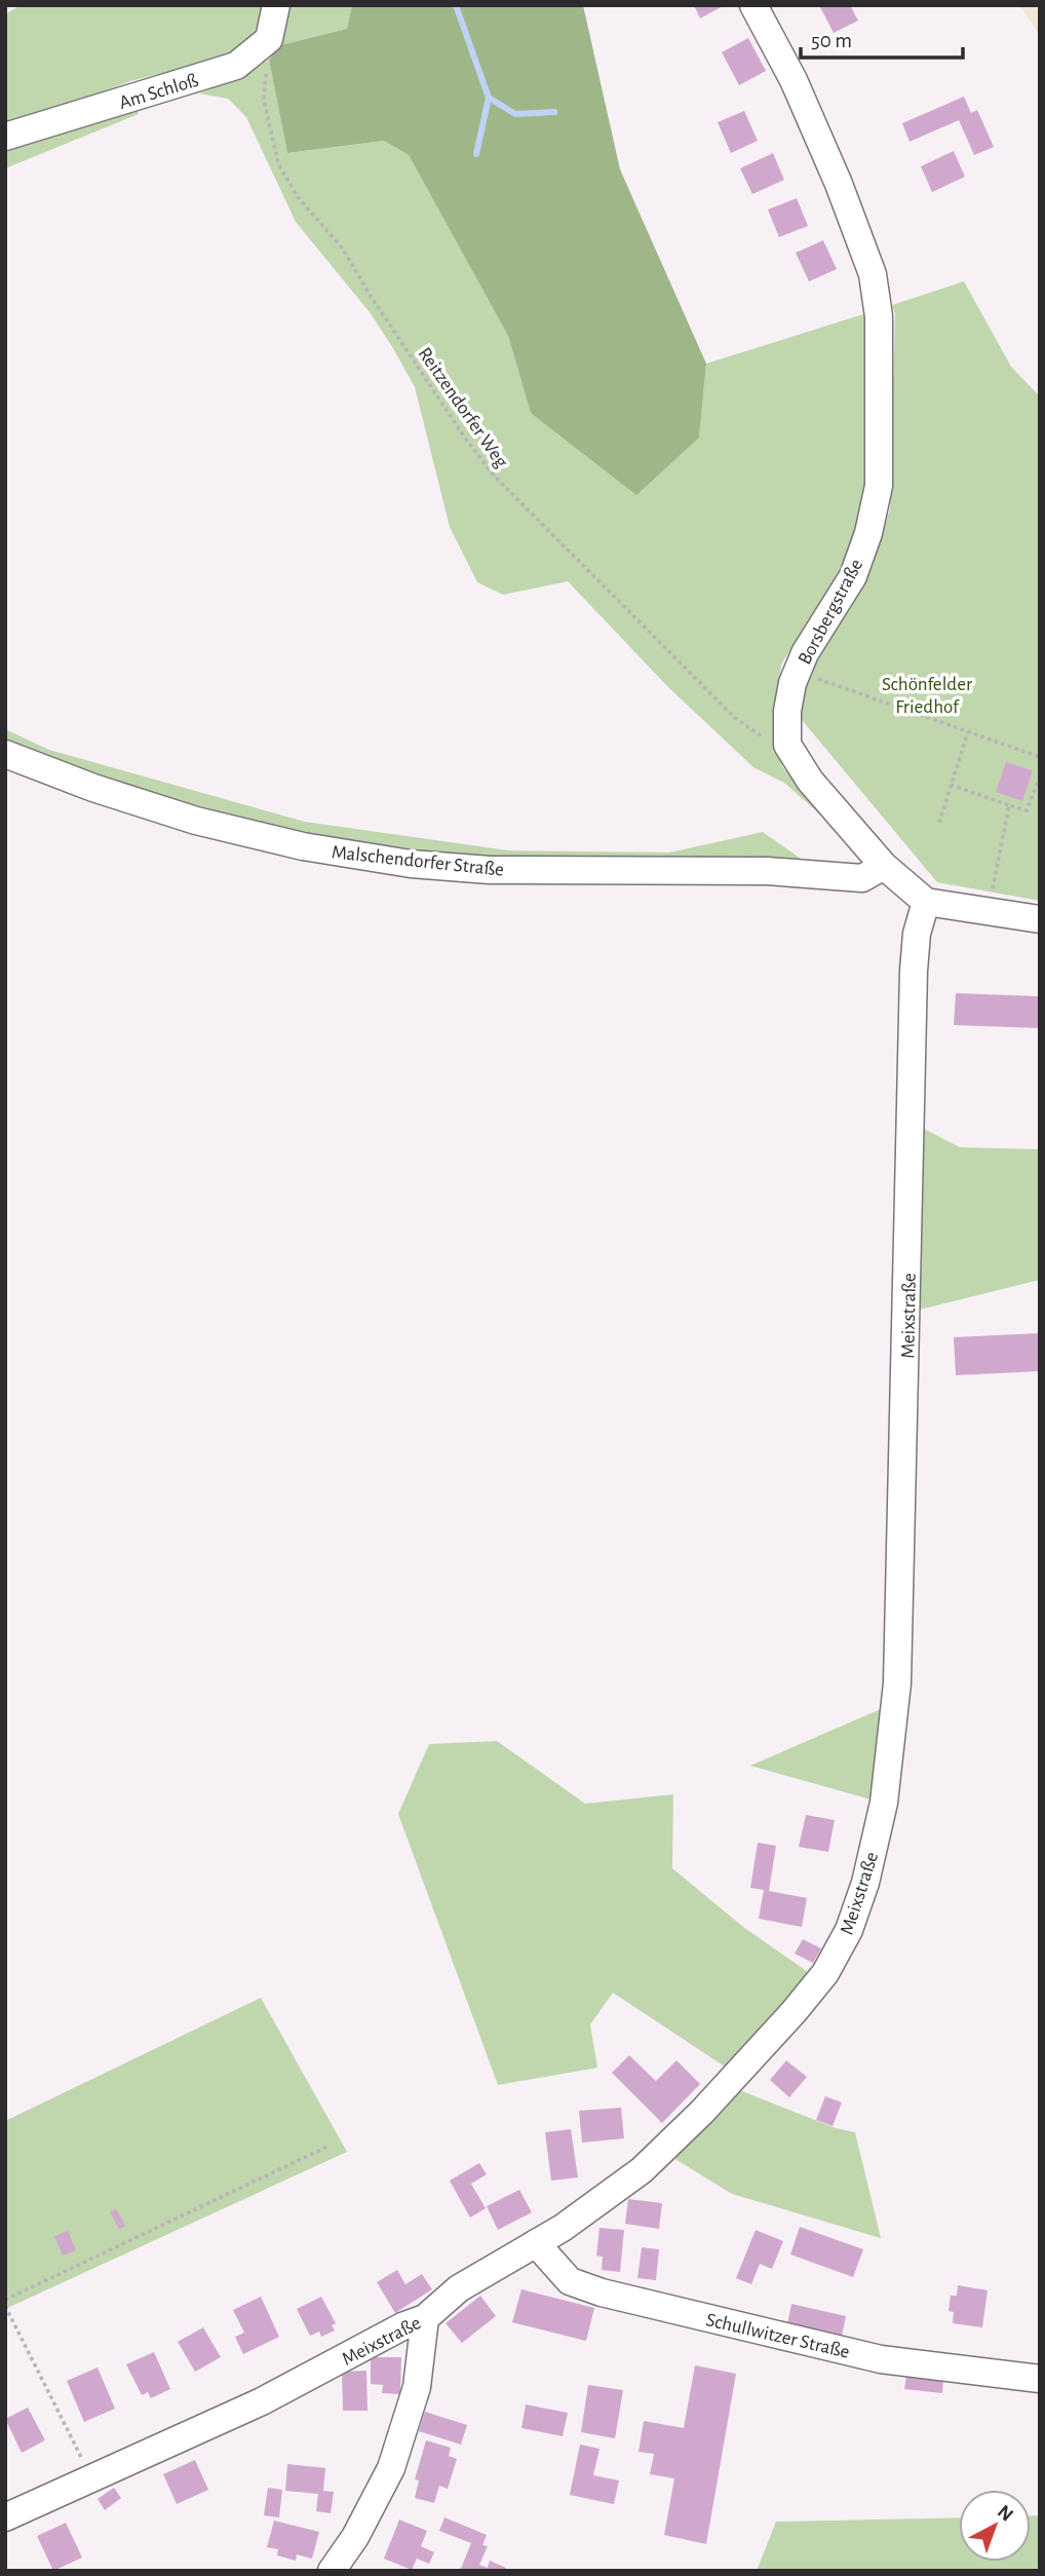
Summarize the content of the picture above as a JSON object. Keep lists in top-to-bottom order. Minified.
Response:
{"streets":{"street":["Am Schloß","Borsbergstraße","Malschendorfer Straße","Meixstraße","Schullwitzer Straße"],"path":["Reitzendorfer Weg"]},"crossings":[["Am Schloß","Reitzendorfer Weg"],["Reitzendorfer Weg","Borsbergstraße"],["Meixstraße","Schullwitzer Straße"]],"parks":["Schönfelder Friedhof"],"scale_bar":"50 m","north":"top right"}
